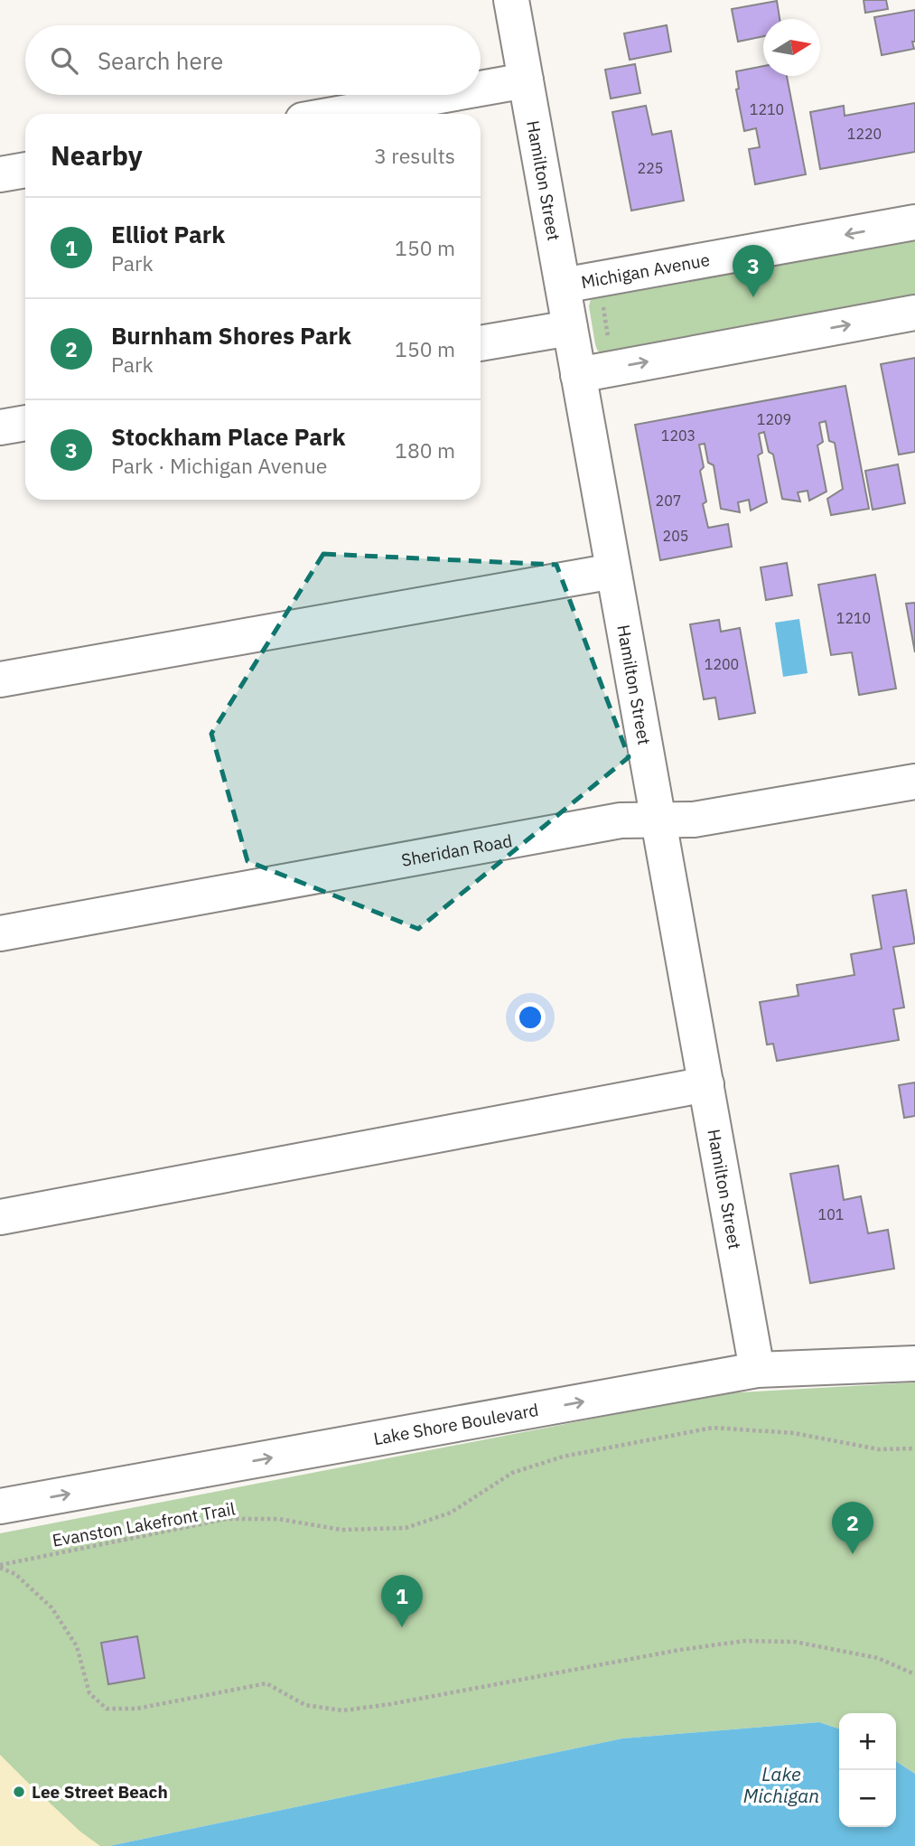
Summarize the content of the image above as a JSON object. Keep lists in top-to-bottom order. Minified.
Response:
{"streets":{"street":["Hamilton Street","Michigan Avenue","Sheridan Road","Lake Shore Boulevard"],"path":["Evanston Lakefront Trail"]},"crossings":[["Hamilton Street","Michigan Avenue"],["Hamilton Street","Sheridan Road"],["Hamilton Street","Lake Shore Boulevard"]],"water":["Lake Michigan"],"places":["Lee Street Beach"],"house_numbers":["1210","1220","225","1209","1203","207","205","1210","1200","101"],"north":"right","page":{"search":"Search here","heading":["Nearby","3 results"],"list":[{"mark":"1","name":"Elliot Park","note":"Park","value":"150 m"},{"mark":"2","name":"Burnham Shores Park","note":"Park","value":"150 m"},{"mark":"3","name":"Stockham Place Park","note":"Park · Michigan Avenue","value":"180 m"}],"pins":["3","2","1"],"map_buttons":["+","−"]}}
